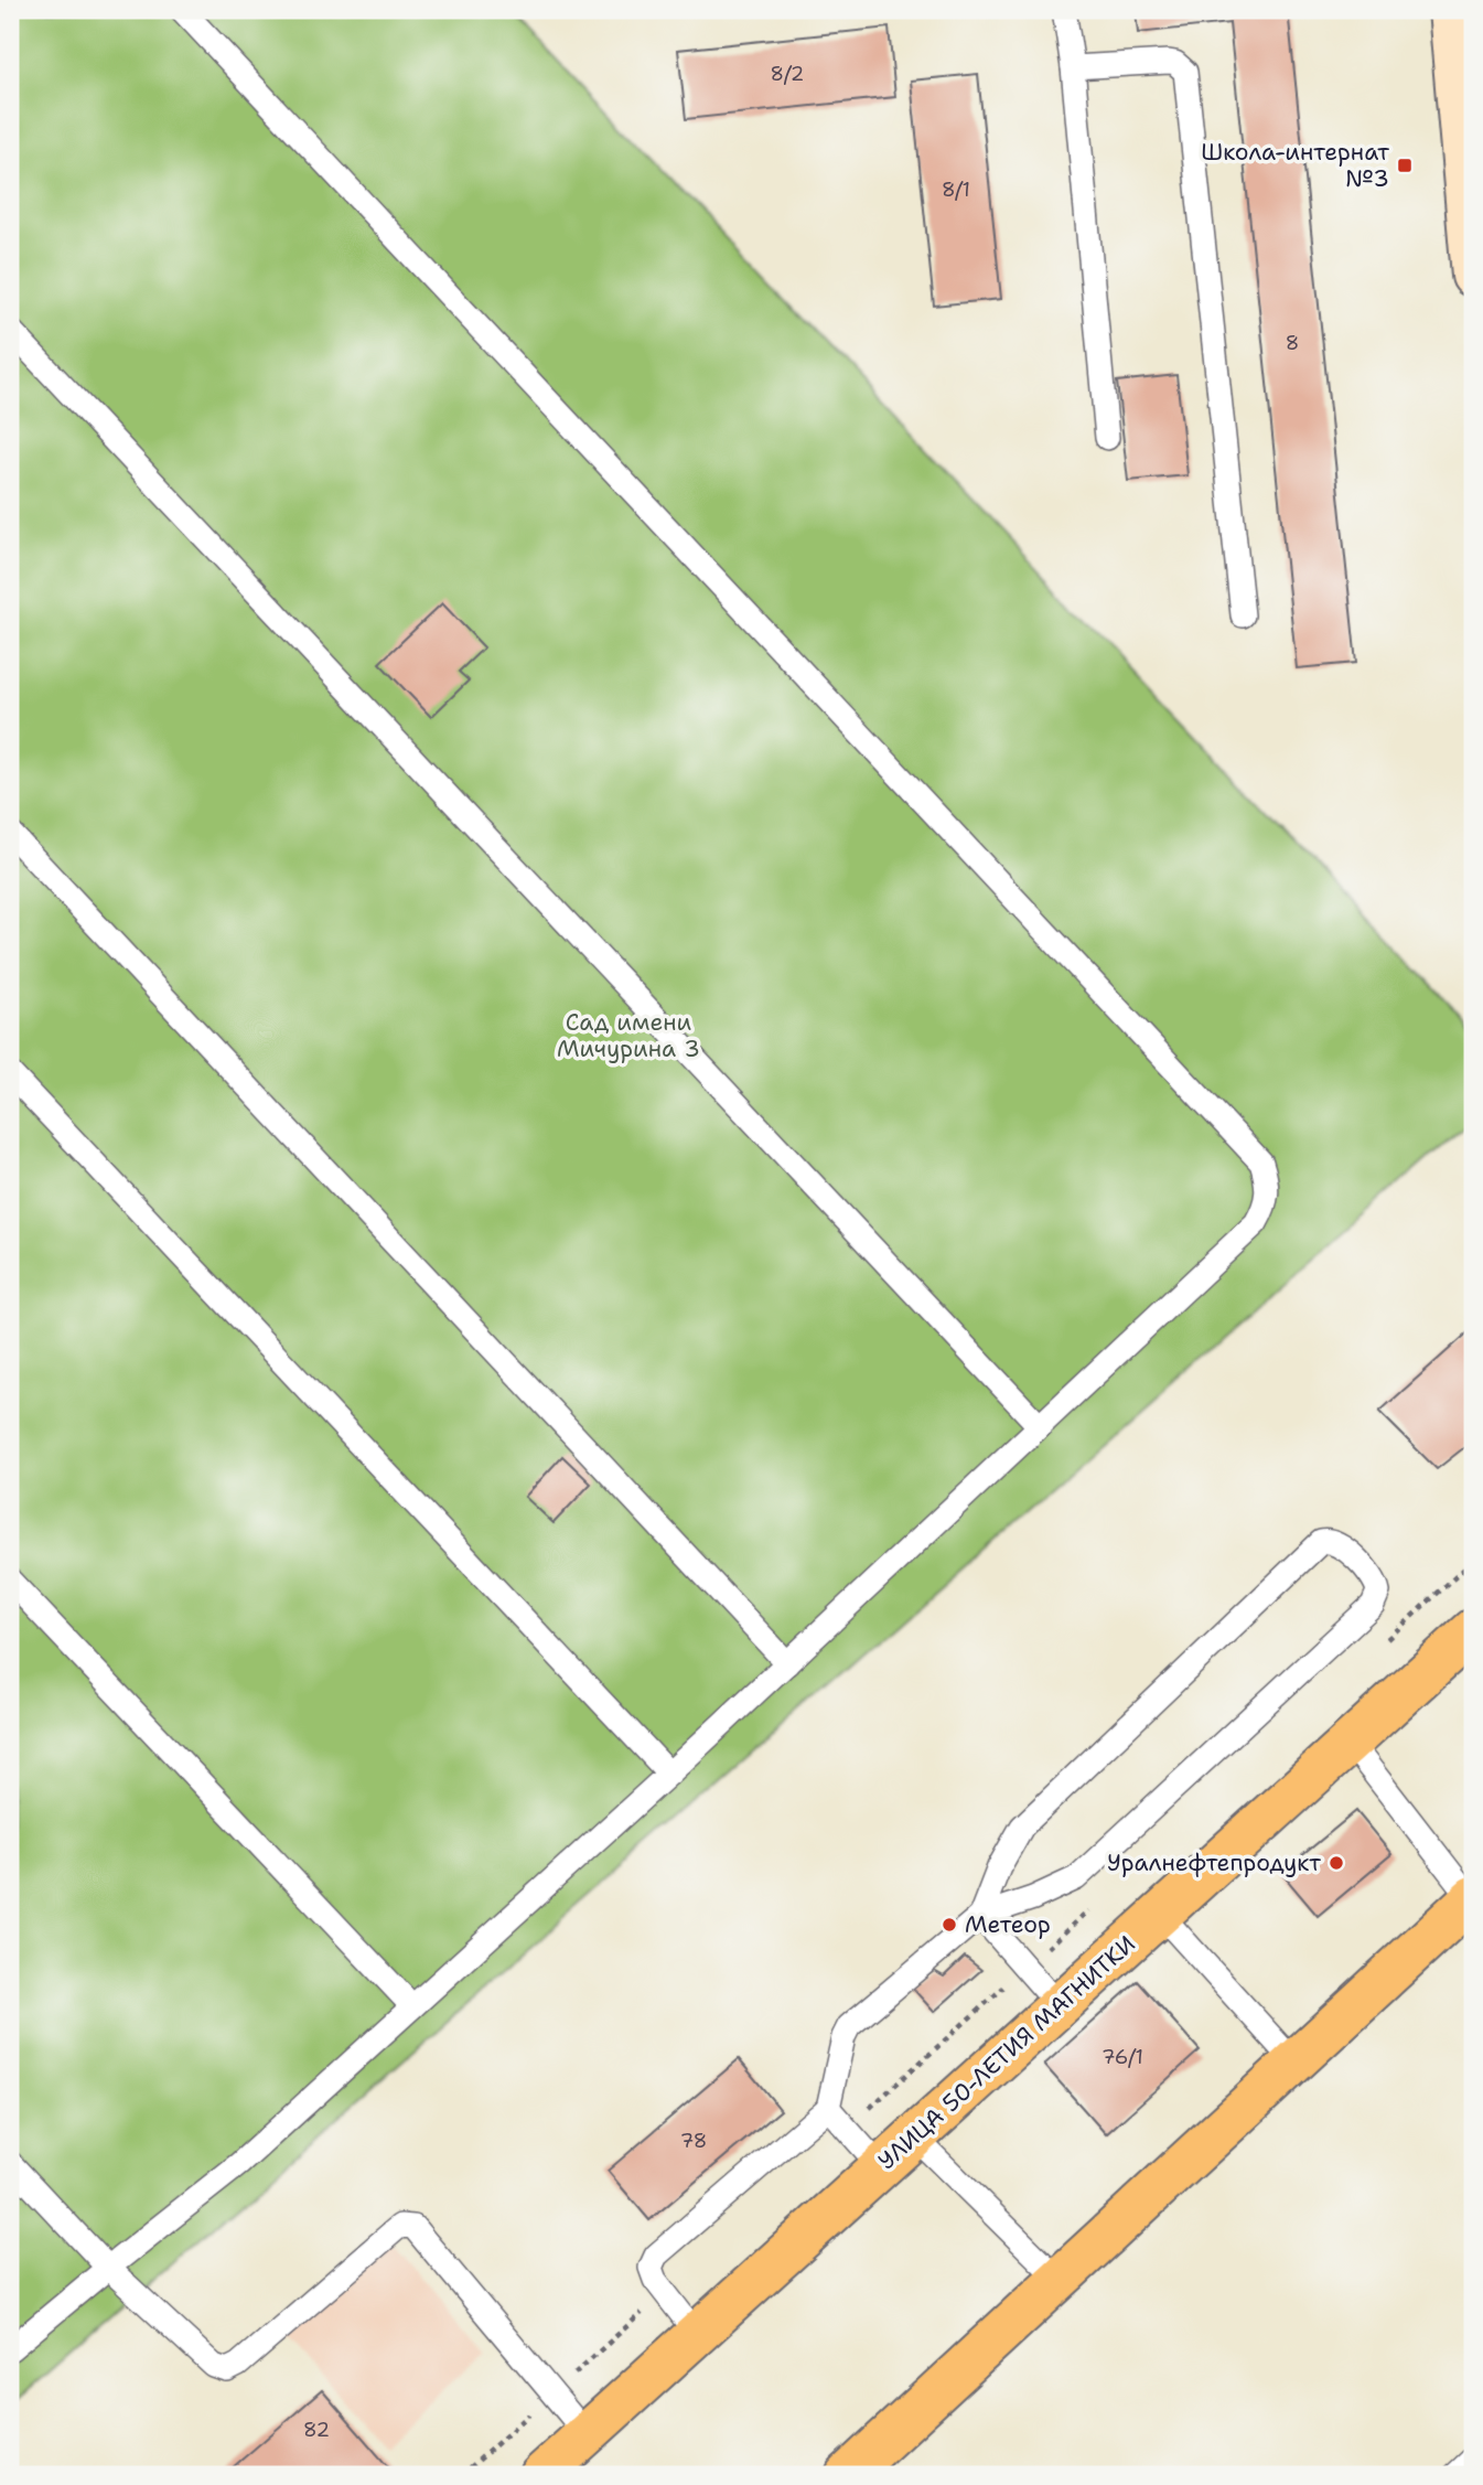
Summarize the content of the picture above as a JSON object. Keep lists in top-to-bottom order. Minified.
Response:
{"streets":{"main road":["УЛИЦА 50-ЛЕТИЯ МАГНИТКИ"]},"parks":["Сад имени Мичурина 3"],"places":{"transit":["Школа-интернат №3"],"other":["Уралнефтепродукт","Метеор"]},"house_numbers":["8/2","8/1","8","76/1","78","82"]}
